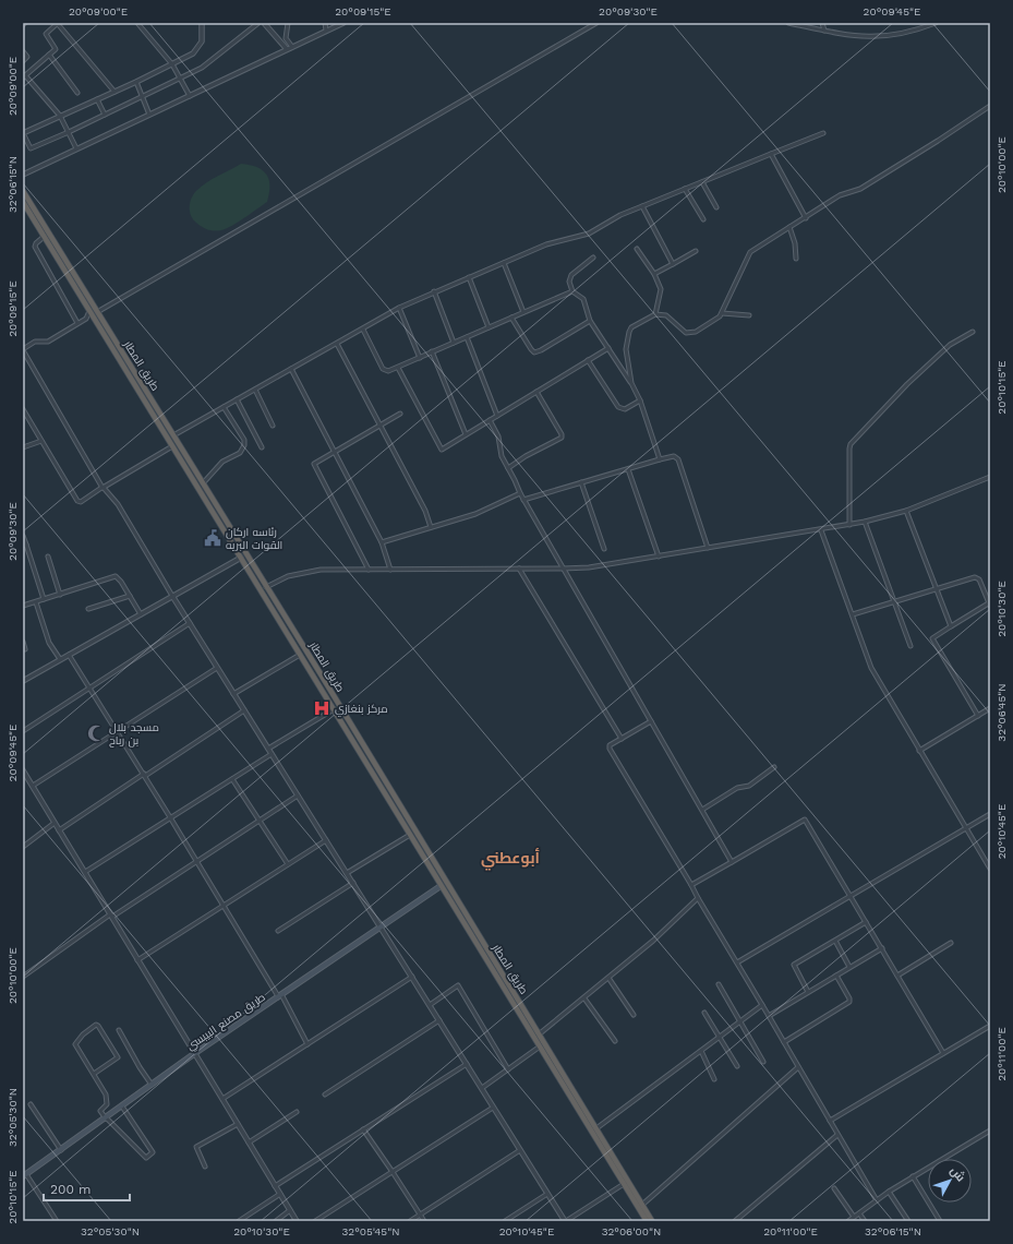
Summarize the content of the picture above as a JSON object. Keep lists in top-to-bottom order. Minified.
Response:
{"streets":{"highway":["طريق المطار"],"main road":["طريق مصنع البيبسي"]},"crossings":[["طريق المطار","طريق مصنع البيبسي"]],"districts":["أبوعطني"],"places":{"public building":["رئاسه اركان القوات البريه"],"hospital":["مركز بنغازي"],"mosque":["مسجد بلال بن رباح"]},"scale_bar":"200 m","north":"top right","coordinates":["20°09'00\"E","20°09'15\"E","20°09'30\"E","20°09'45\"E","20°10'00\"E","32°06'15\"N","20°10'15\"E","20°10'30\"E","32°06'45\"N","20°10'45\"E","20°11'00\"E","32°05'30\"N","32°05'45\"N","32°06'00\"N"]}
